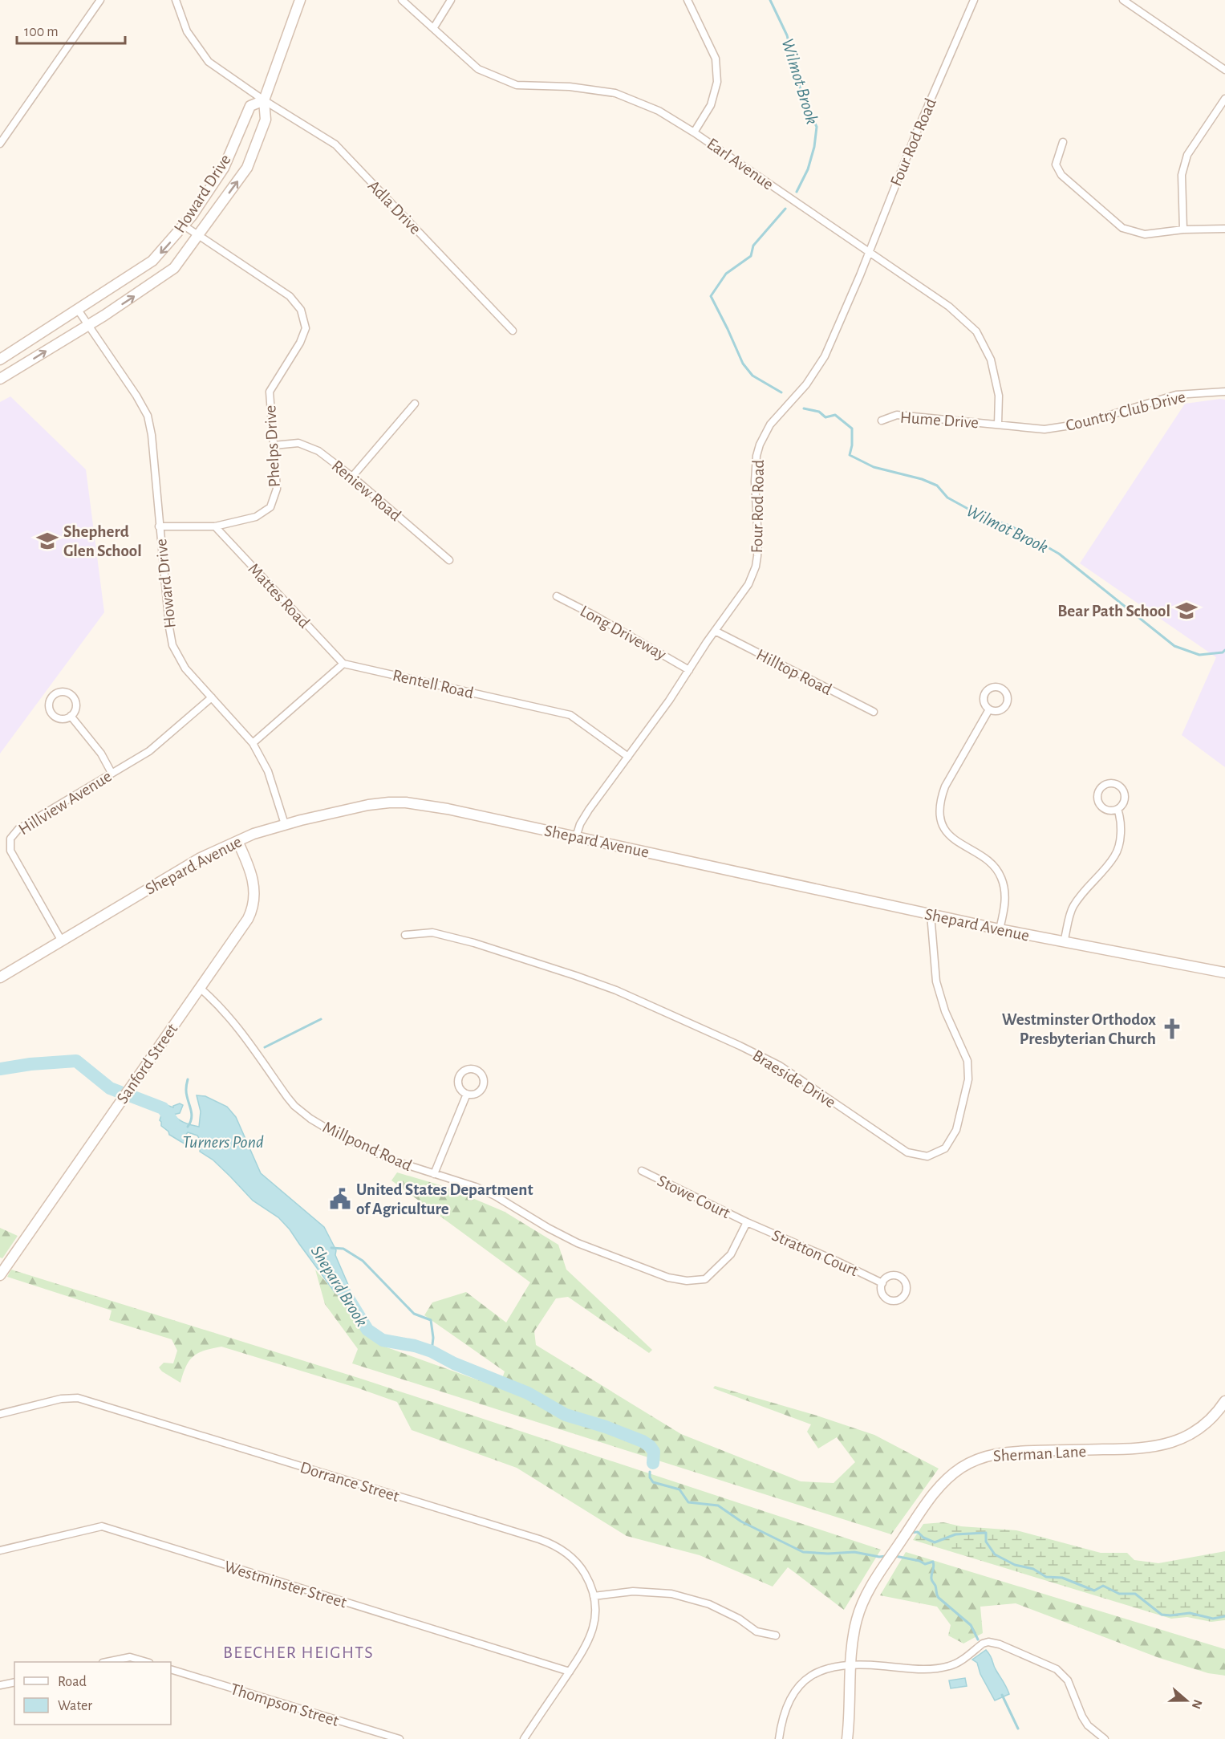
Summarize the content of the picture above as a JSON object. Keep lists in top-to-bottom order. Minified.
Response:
{"streets":{"street":["Four Rod Road","Earl Avenue","Howard Drive","Adla Drive","Country Club Drive","Hume Drive","Phelps Drive","Reniew Road","Mattes Road","Long Driveway","Hilltop Road","Rentell Road","Hillview Avenue","Shepard Avenue","Sanford Street","Braeside Drive","Millpond Road","Stowe Court","Stratton Court","Sherman Lane","Dorrance Street","Westminster Street","Thompson Street"]},"crossings":[["Four Rod Road","Earl Avenue"],["Four Rod Road","Long Driveway"],["Four Rod Road","Hilltop Road"],["Four Rod Road","Rentell Road"],["Four Rod Road","Shepard Avenue"],["Earl Avenue","Country Club Drive"],["Earl Avenue","Hume Drive"],["Howard Drive","Adla Drive"],["Howard Drive","Phelps Drive"],["Howard Drive","Hillview Avenue"],["Howard Drive","Shepard Avenue"],["Country Club Drive","Hume Drive"],["Phelps Drive","Reniew Road"],["Phelps Drive","Mattes Road"],["Mattes Road","Rentell Road"],["Hillview Avenue","Shepard Avenue"],["Shepard Avenue","Sanford Street"],["Shepard Avenue","Braeside Drive"],["Sanford Street","Millpond Road"],["Millpond Road","Stowe Court"],["Millpond Road","Stratton Court"],["Stowe Court","Stratton Court"],["Dorrance Street","Westminster Street"]],"districts":["BEECHER HEIGHTS"],"water":["Wilmot Brook","Turners Pond","Shepard Brook"],"places":{"school or university":["Shepherd Glen School","Bear Path School"],"church":["Westminster Orthodox Presbyterian Church"],"public building":["United States Department of Agriculture"]},"legend":["Road","Water"],"scale_bar":"100 m","north":"right"}
